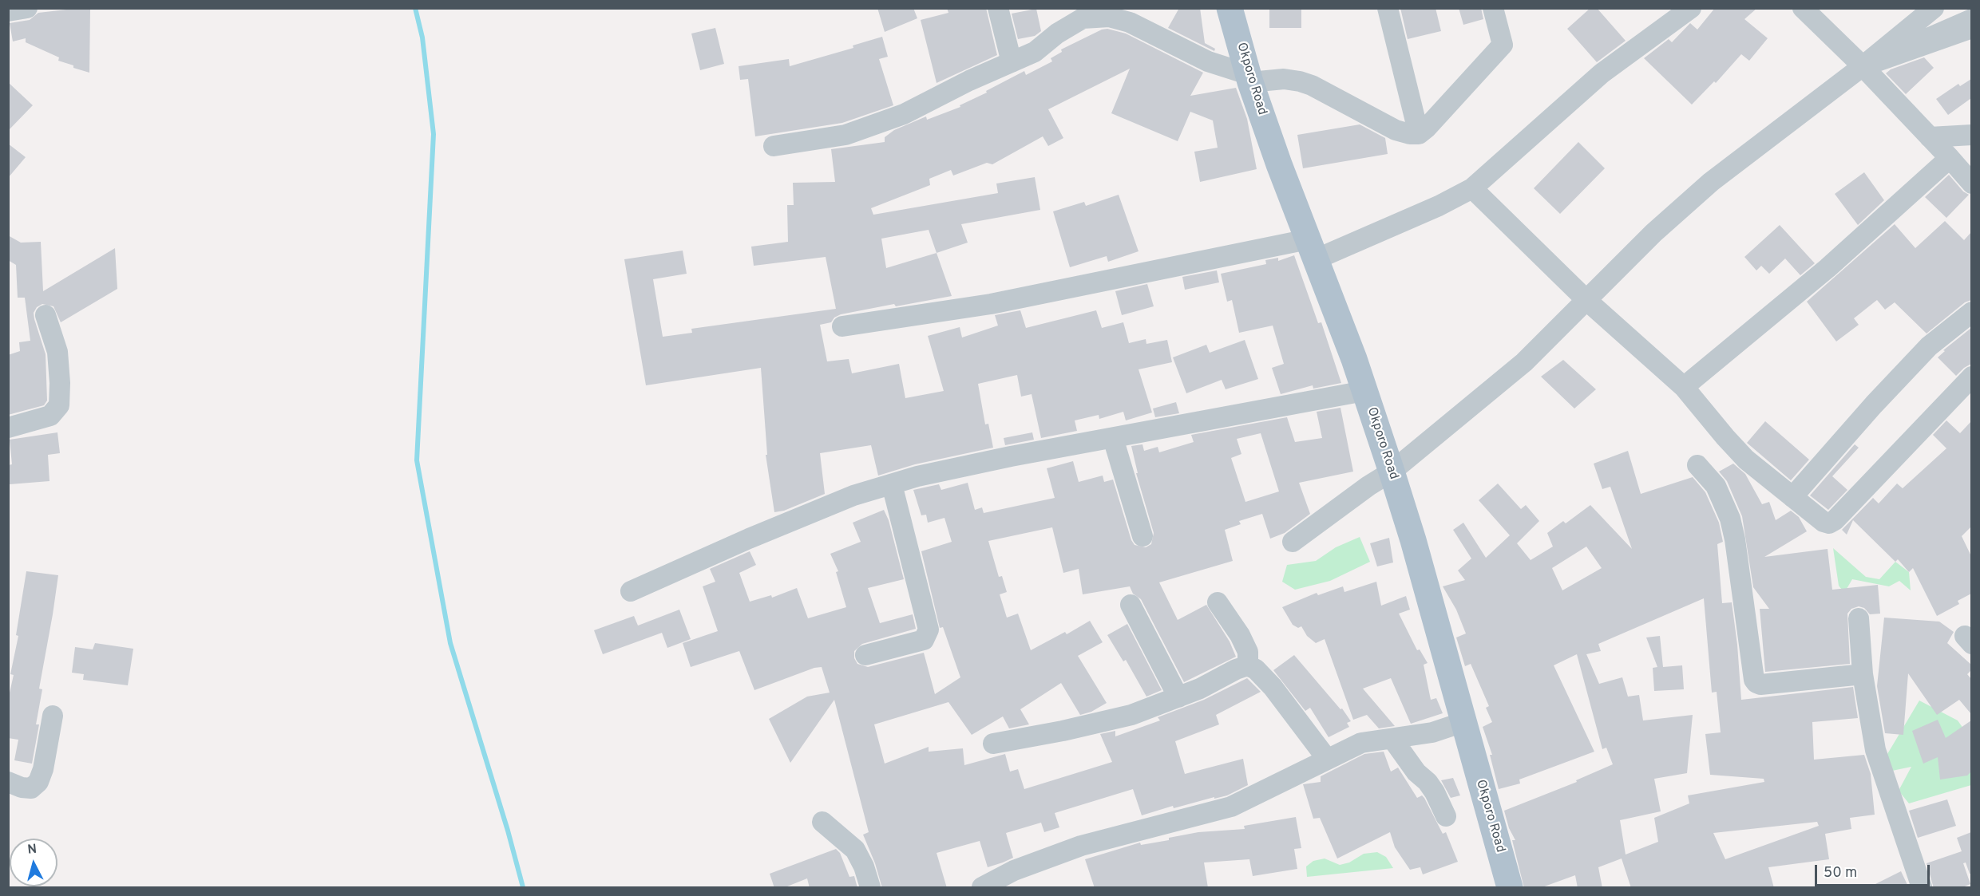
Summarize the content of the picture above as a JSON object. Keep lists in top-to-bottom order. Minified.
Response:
{"streets":{"main road":["Okporo Road"]},"scale_bar":"50 m","north":"top"}
